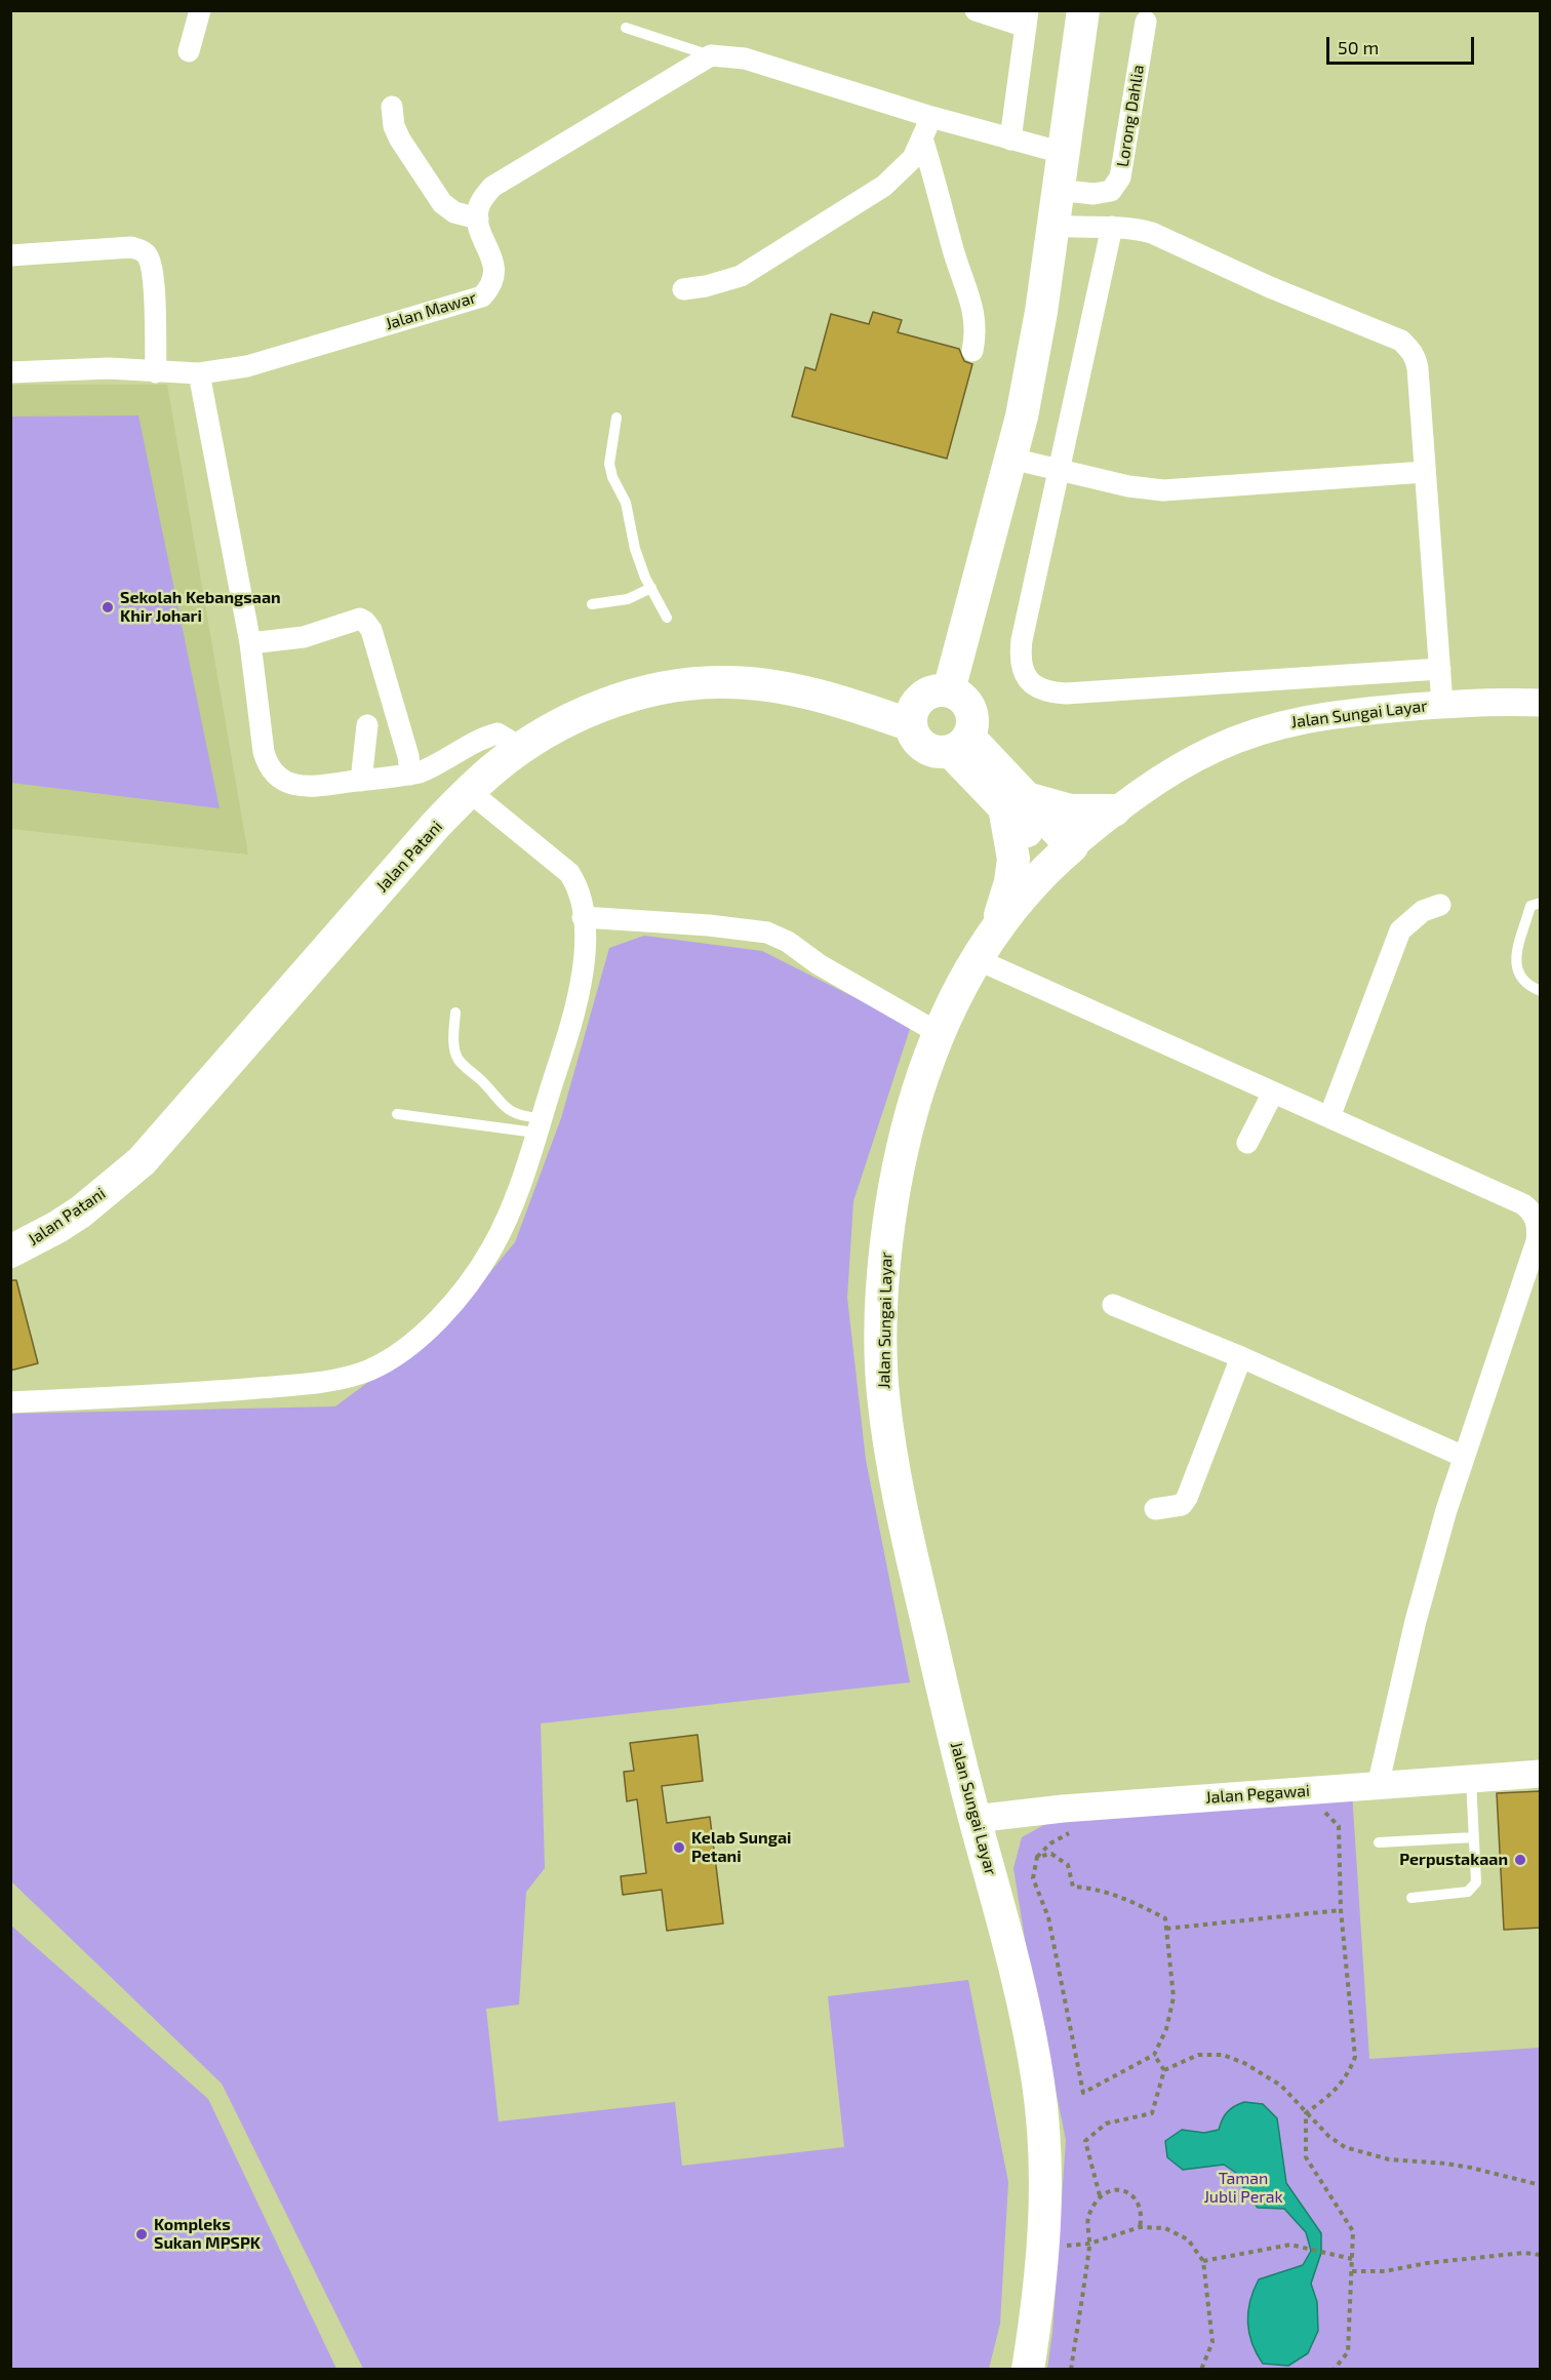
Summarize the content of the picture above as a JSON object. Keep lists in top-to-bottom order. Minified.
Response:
{"streets":{"main road":["Jalan Sungai Layar","Jalan Patani"],"street":["Lorong Dahlia","Jalan Mawar","Jalan Pegawai"]},"crossings":[["Jalan Sungai Layar","Jalan Pegawai"]],"parks":["Taman Jubli Perak"],"places":["Sekolah Kebangsaan Khir Johari","Kelab Sungai Petani","Perpustakaan","Kompleks Sukan MPSPK"],"scale_bar":"50 m"}
